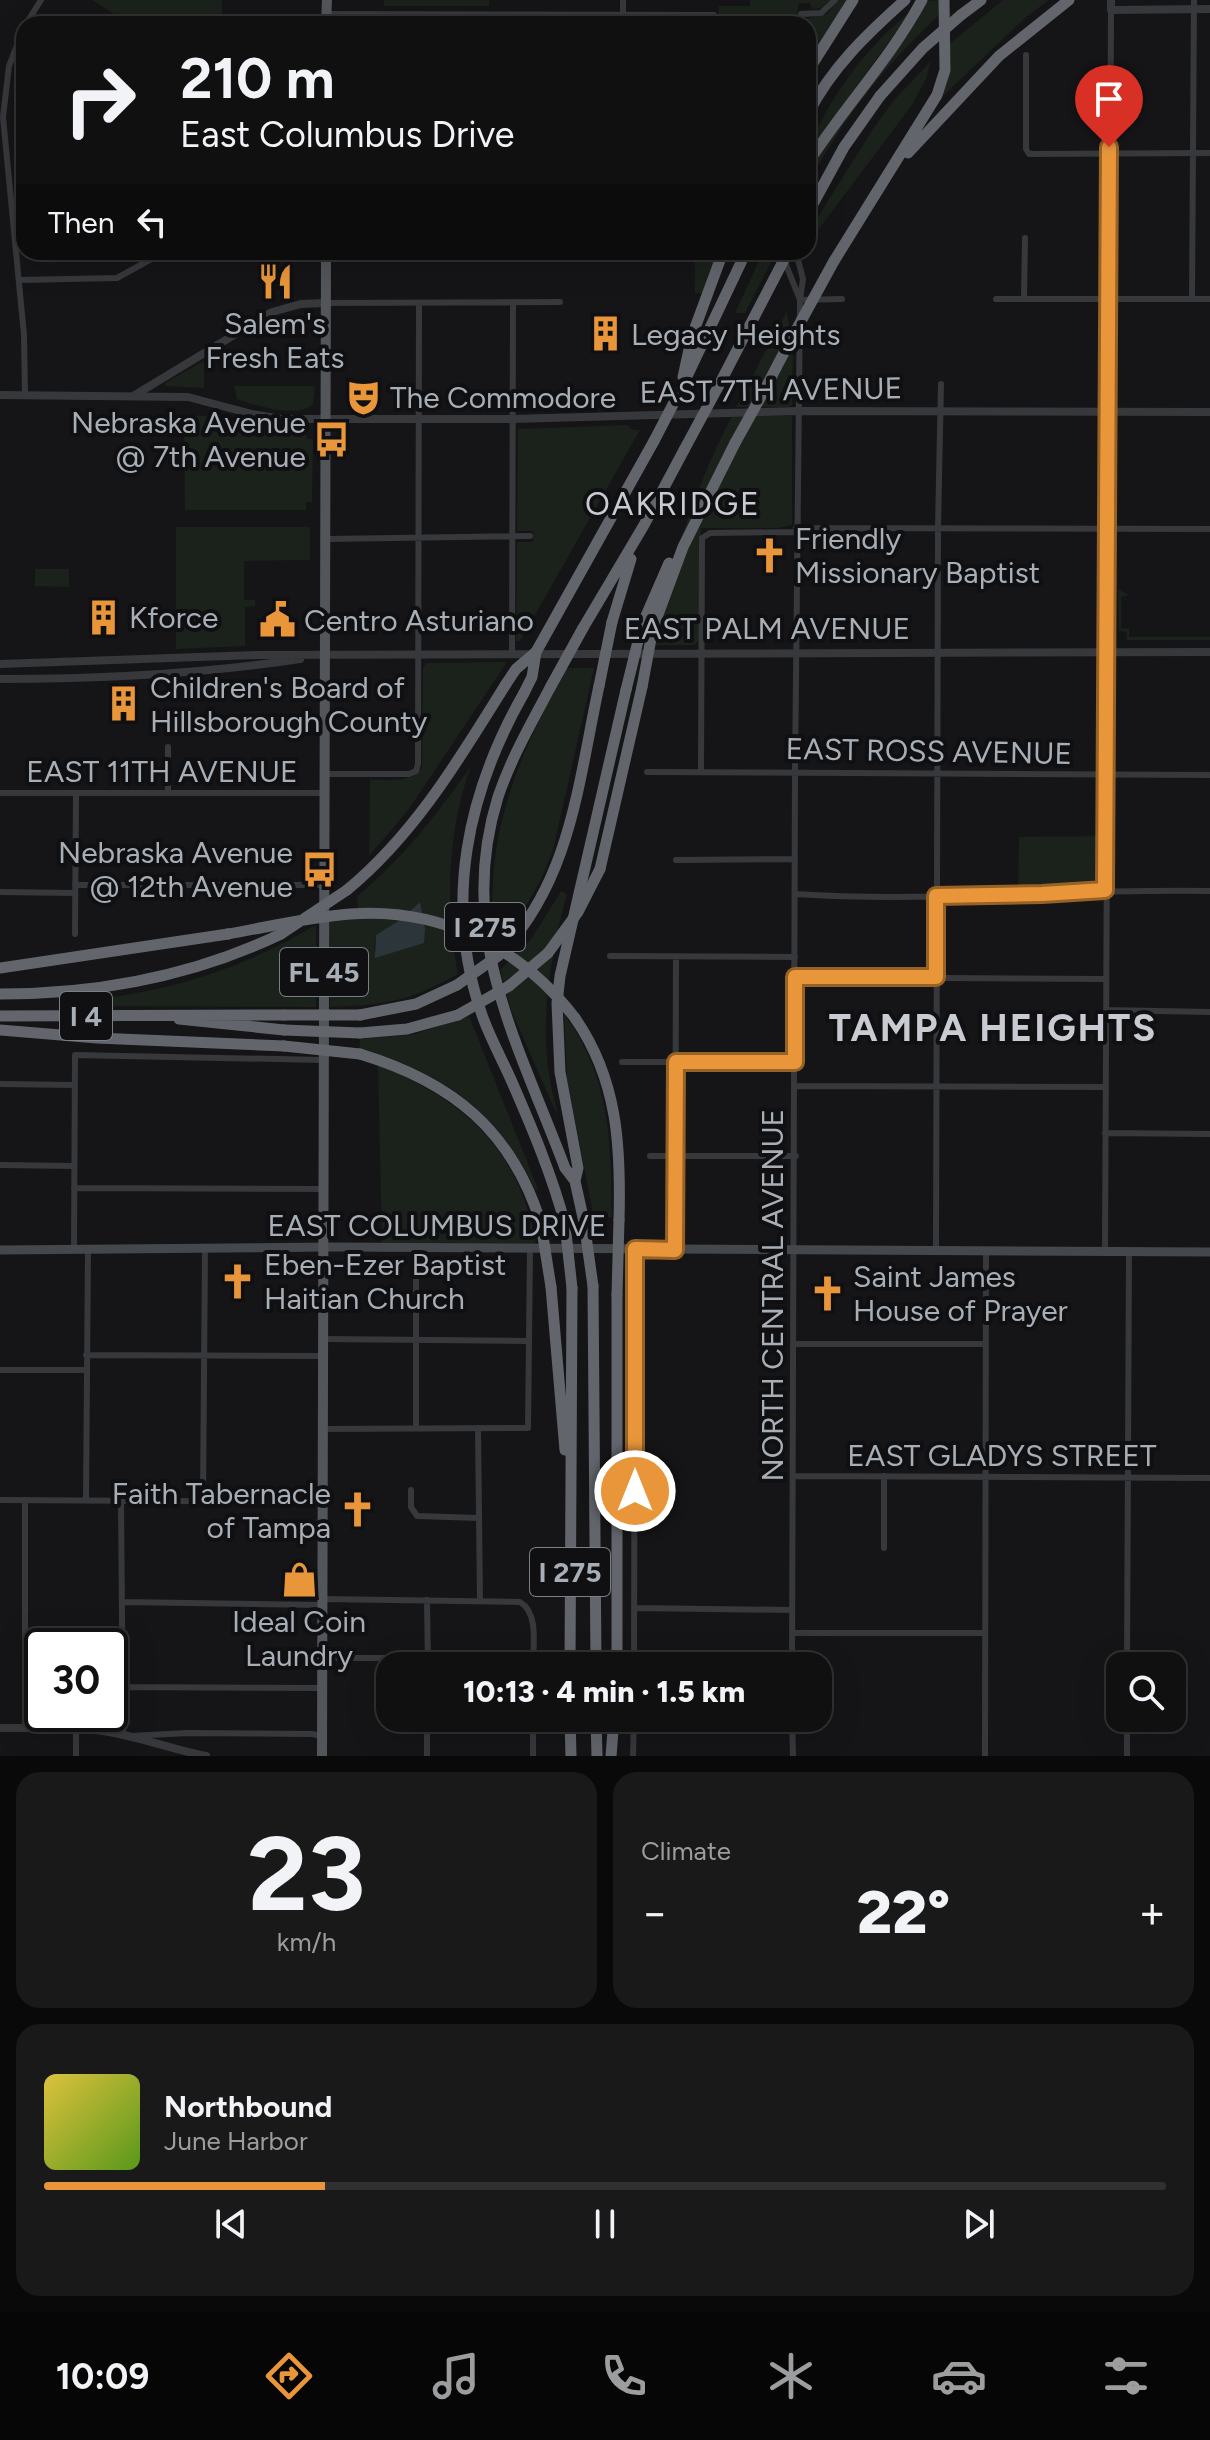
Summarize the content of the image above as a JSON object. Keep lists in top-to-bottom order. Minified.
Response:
{"streets":{"highway":["I 275","I 4"],"main road":["FL 45","EAST COLUMBUS DRIVE"],"street":["EAST 7TH AVENUE","EAST PALM AVENUE","EAST ROSS AVENUE","EAST 11TH AVENUE","NORTH CENTRAL AVENUE","EAST GLADYS STREET"]},"crossings":[["EAST 7TH AVENUE","FL 45"],["EAST 7TH AVENUE","NORTH CENTRAL AVENUE"],["EAST PALM AVENUE","FL 45"],["EAST PALM AVENUE","NORTH CENTRAL AVENUE"],["EAST ROSS AVENUE","NORTH CENTRAL AVENUE"],["EAST 11TH AVENUE","FL 45"],["FL 45","EAST COLUMBUS DRIVE"],["EAST COLUMBUS DRIVE","NORTH CENTRAL AVENUE"],["NORTH CENTRAL AVENUE","EAST GLADYS STREET"]],"districts":["OAKRIDGE","TAMPA HEIGHTS"],"places":{"restaurant":["Salem's Fresh Eats"],"building":["Legacy Heights","Kforce","Children's Board of Hillsborough County"],"theatre":["The Commodore"],"bus stop":["Nebraska Avenue @ 7th Avenue","Nebraska Avenue @ 12th Avenue"],"church":["Friendly Missionary Baptist","Eben-Ezer Baptist Haitian Church","Saint James House of Prayer","Faith Tabernacle of Tampa"],"public building":["Centro Asturiano"],"shop":["Ideal Coin Laundry"]},"page":{"turn":["210 m","East Columbus Drive"],"then":"Then","limit":"30","trip":"10:13 · 4 min · 1.5 km","tile":[["23","km/h"],"Climate"],"heat":["−","22°","+"],"song":["Northbound","June Harbor"],"tabs":"10:09"}}
